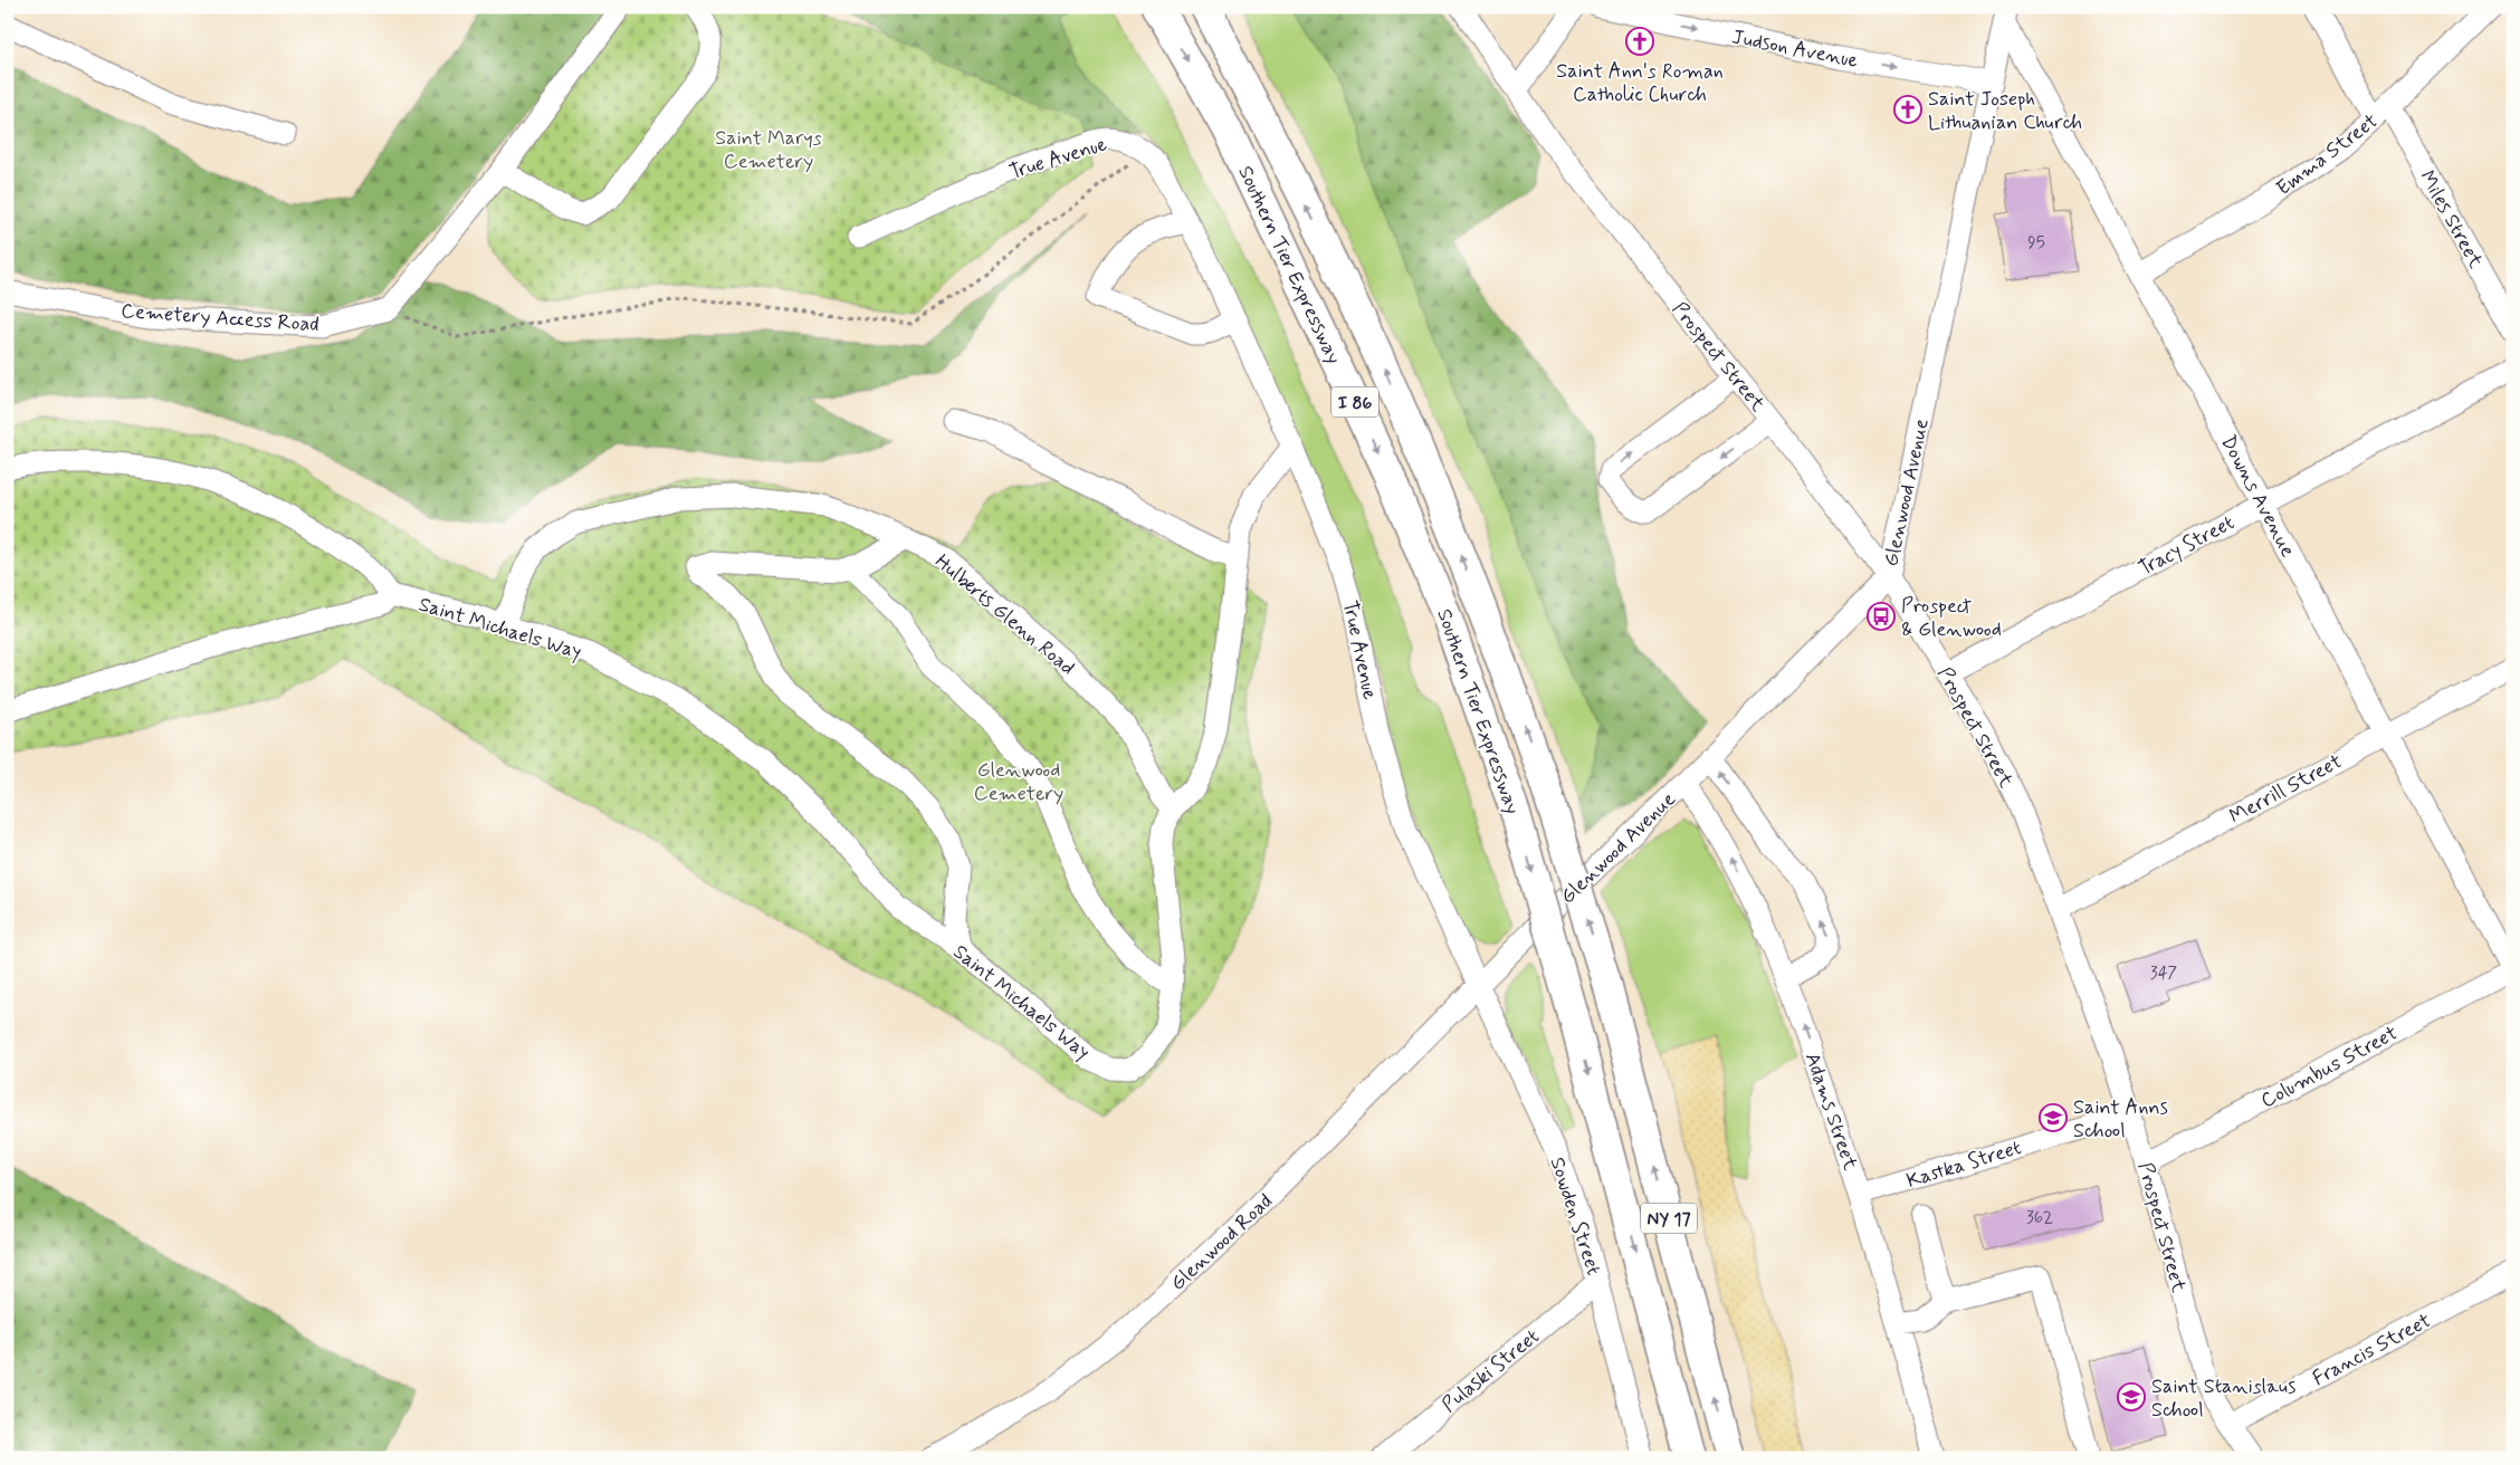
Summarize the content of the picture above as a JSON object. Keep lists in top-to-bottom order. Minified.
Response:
{"streets":{"highway":["Southern Tier Expressway","I 86","NY 17"],"street":["Judson Avenue","Emma Street","True Avenue","Miles Street","Cemetery Access Road","Prospect Street","Glenwood Avenue","Downs Avenue","Tracy Street","Hulberts Glenn Road","Saint Michaels Way","Merrill Street","Columbus Street","Adams Street","Kastka Street","Sowden Street","Glenwood Road","Francis Street","Pulaski Street"]},"crossings":[["Judson Avenue","Glenwood Avenue"],["Emma Street","Miles Street"],["Emma Street","Downs Avenue"],["True Avenue","Glenwood Avenue"],["True Avenue","Saint Michaels Way"],["True Avenue","Sowden Street"],["True Avenue","Glenwood Road"],["Prospect Street","Glenwood Avenue"],["Prospect Street","Tracy Street"],["Prospect Street","Merrill Street"],["Prospect Street","Columbus Street"],["Prospect Street","Kastka Street"],["Prospect Street","Francis Street"],["Glenwood Avenue","Downs Avenue"],["Glenwood Avenue","Adams Street"],["Glenwood Avenue","Sowden Street"],["Glenwood Avenue","Glenwood Road"],["Downs Avenue","Tracy Street"],["Downs Avenue","Merrill Street"],["Downs Avenue","Columbus Street"],["Hulberts Glenn Road","Saint Michaels Way"],["Adams Street","Kastka Street"],["Sowden Street","Glenwood Road"],["Sowden Street","Pulaski Street"]],"one_way":["Judson Avenue","Adams Street"],"parks":["Saint Marys Cemetery","Glenwood Cemetery"],"places":{"church":["Saint Ann's Roman Catholic Church","Saint Joseph Lithuanian Church"],"bus stop":["Prospect & Glenwood"],"school or university":["Saint Anns School","Saint Stanislaus School"]},"house_numbers":["95","347","362"]}
